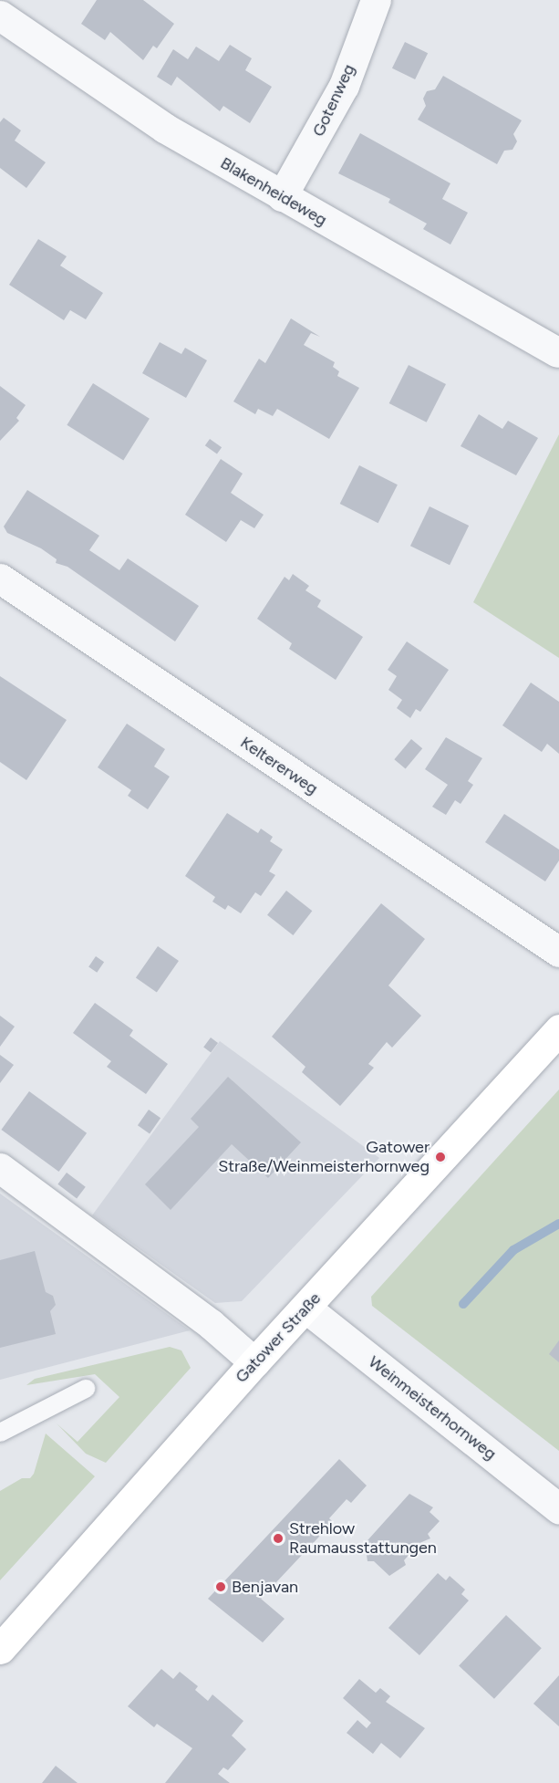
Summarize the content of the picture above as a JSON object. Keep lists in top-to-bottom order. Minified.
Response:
{"streets":{"main road":["Gatower Straße"],"street":["Gotenweg","Blakenheideweg","Keltererweg","Weinmeisterhornweg"]},"crossings":[["Gotenweg","Blakenheideweg"],["Gatower Straße","Weinmeisterhornweg"]],"places":["Gatower Straße/Weinmeisterhornweg","Strehlow Raumausstattungen","Benjavan"]}
